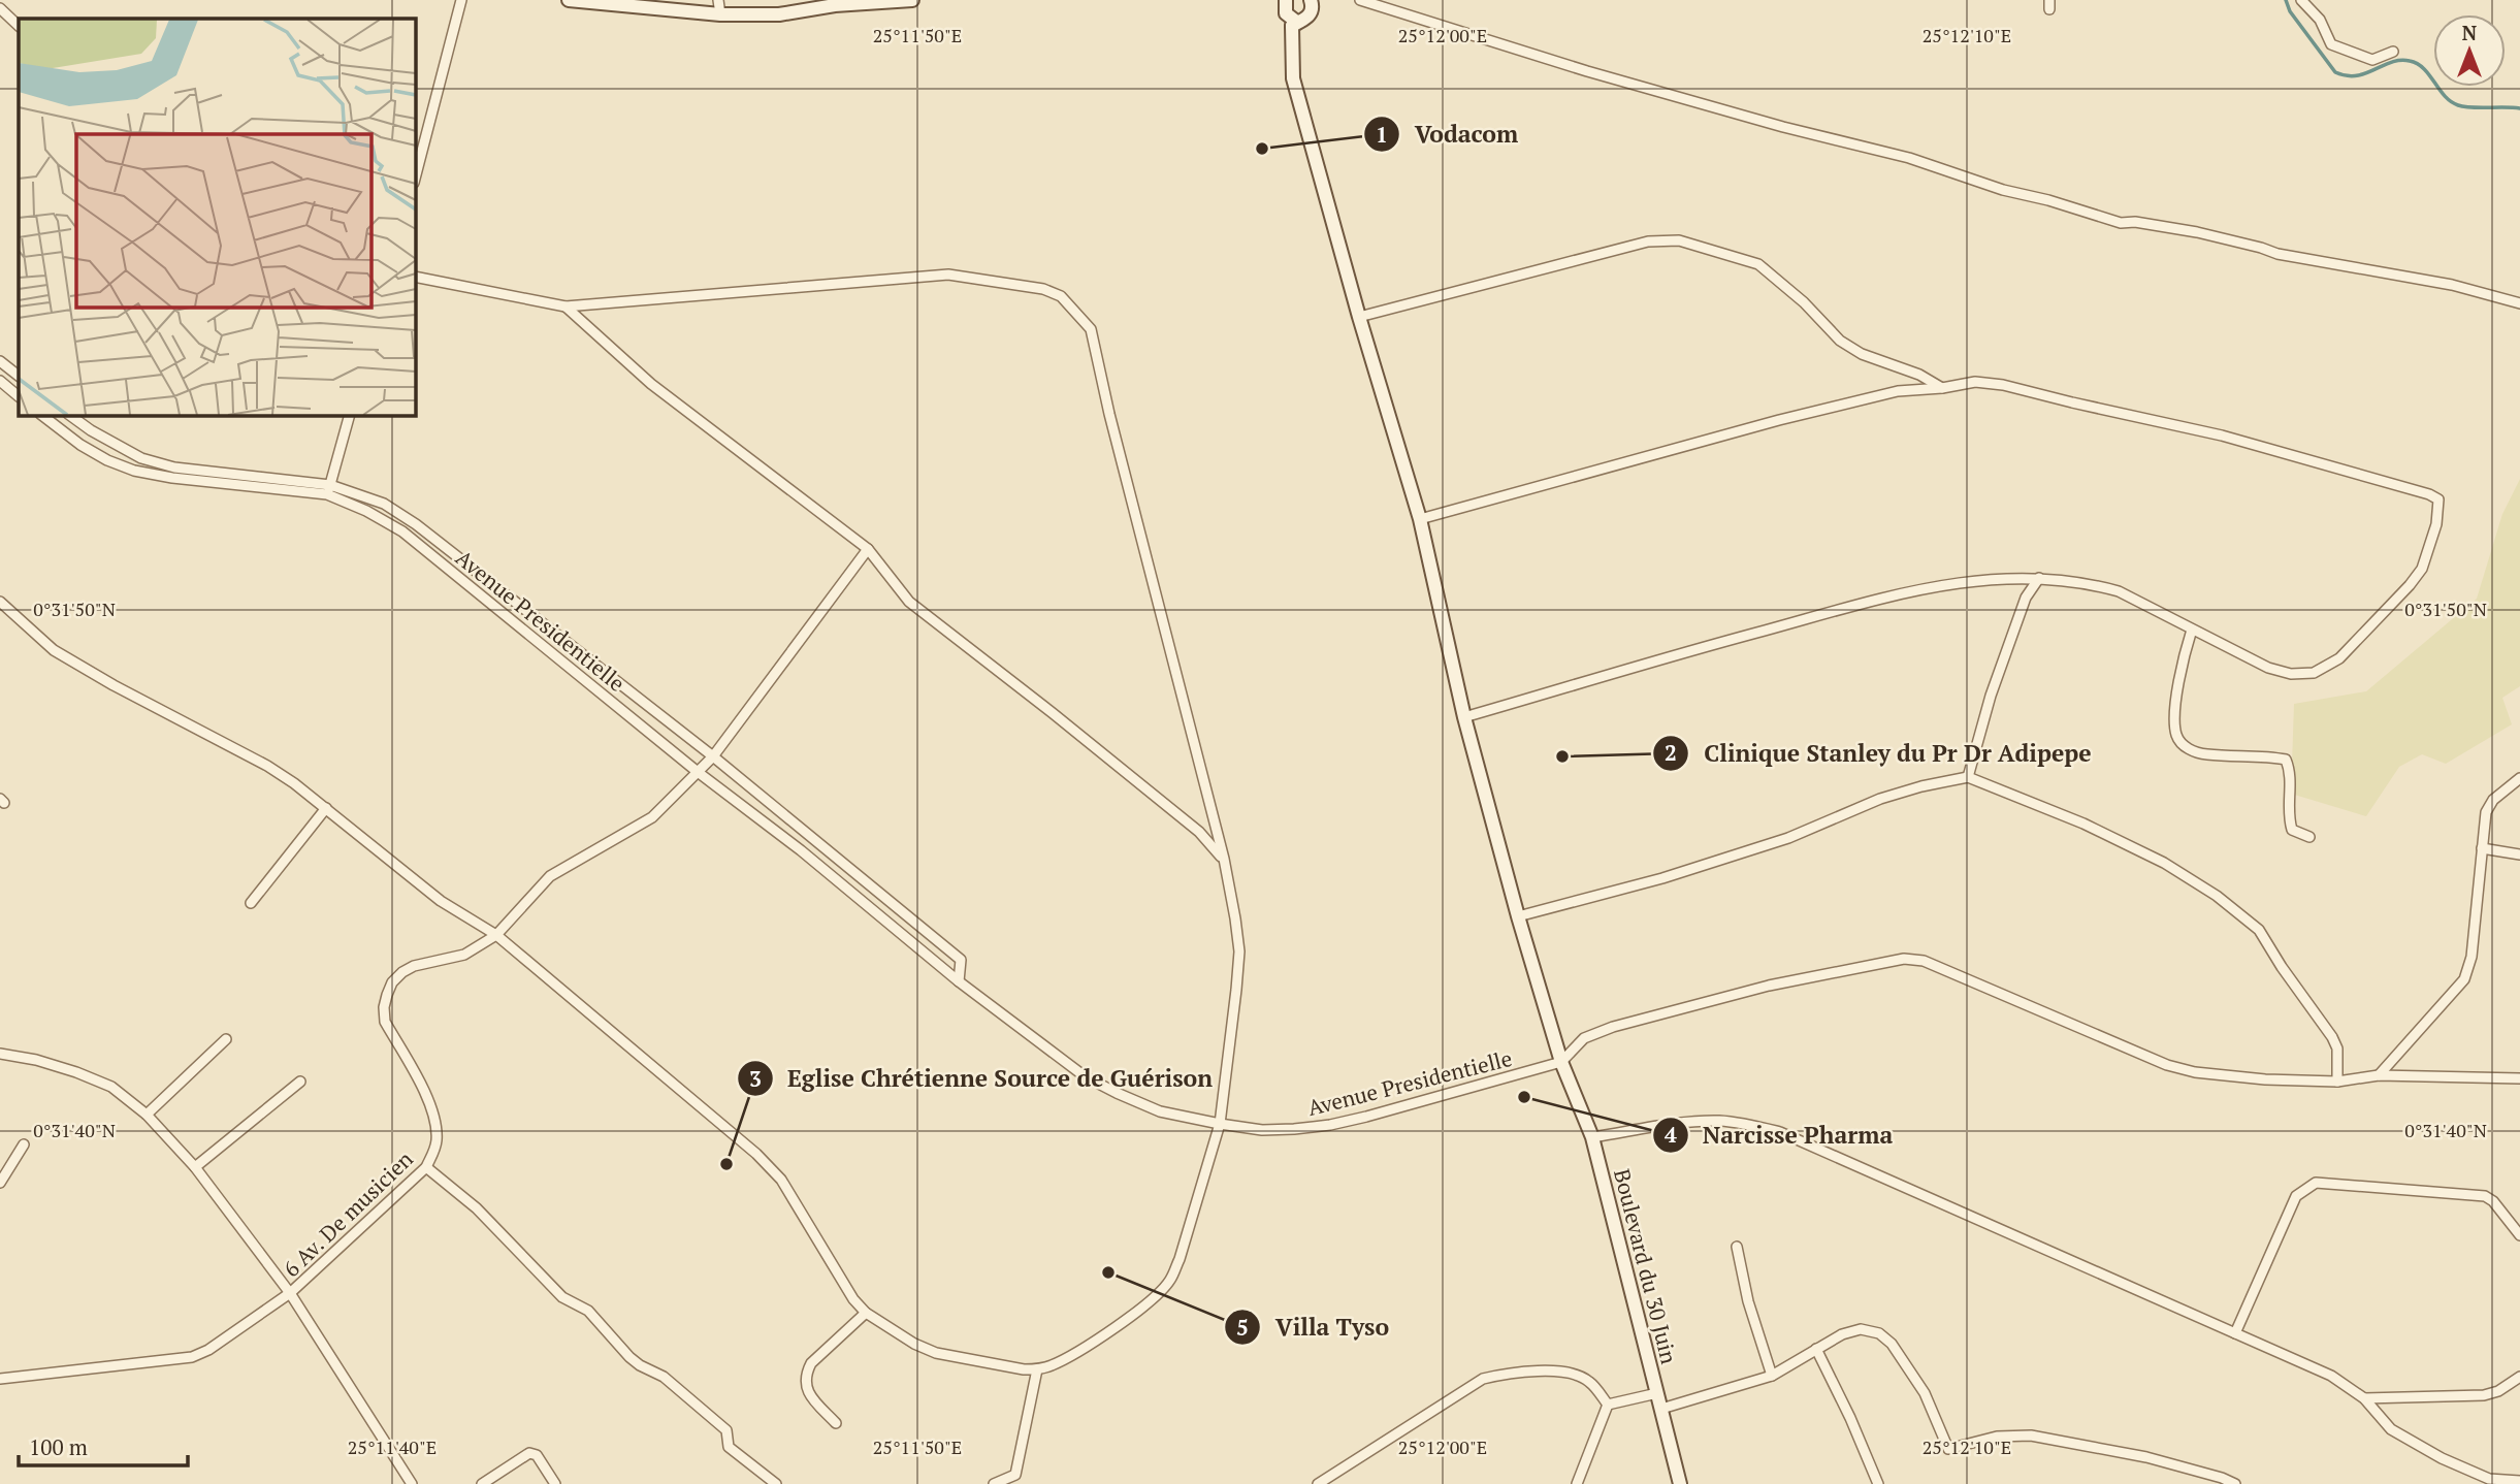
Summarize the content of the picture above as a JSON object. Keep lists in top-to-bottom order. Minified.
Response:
{"streets":{"street":["Avenue Presidentielle","6 Av. De musicien","Boulevard du 30 Juin"]},"crossings":[["Avenue Presidentielle","6 Av. De musicien"],["Avenue Presidentielle","Boulevard du 30 Juin"]],"places":["Vodacom","Clinique Stanley du Pr Dr Adipepe","Narcisse Pharma","Eglise Chrétienne Source de Guérison","Villa Tyso"],"scale_bar":"100 m","north":"top","coordinates":["25°11'50\"E","25°12'00\"E","25°12'10\"E","0°31'50\"N","0°31'40\"N","25°11'40\"E"]}
